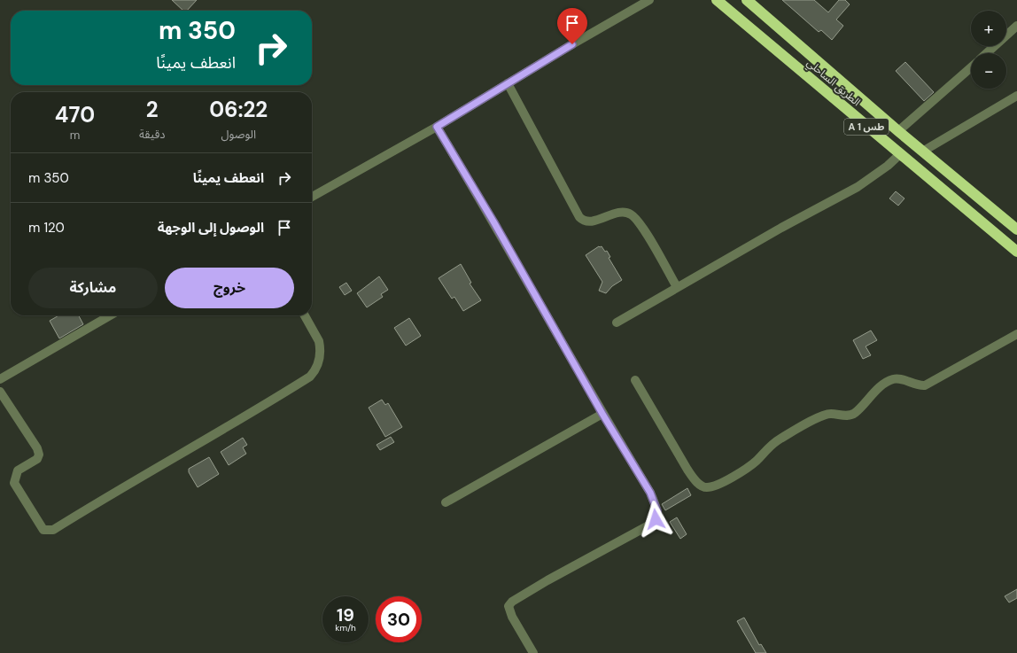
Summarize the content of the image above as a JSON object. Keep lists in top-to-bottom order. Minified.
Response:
{"streets":{"highway":["الطريق الساحلي","A 1 طس"]},"page":{"map_buttons":["+","−"],"turn":["350 m","انعطف يمينًا"],"eta":["06:22","الوصول","2","دقيقة","470","m"],"list":[{"name":"انعطف يمينًا","value":"350 m"},{"name":"الوصول إلى الوجهة","value":"120 m"}],"buttons":["خروج","مشاركة"],"speed":"19 km/h","limit":"30"}}
